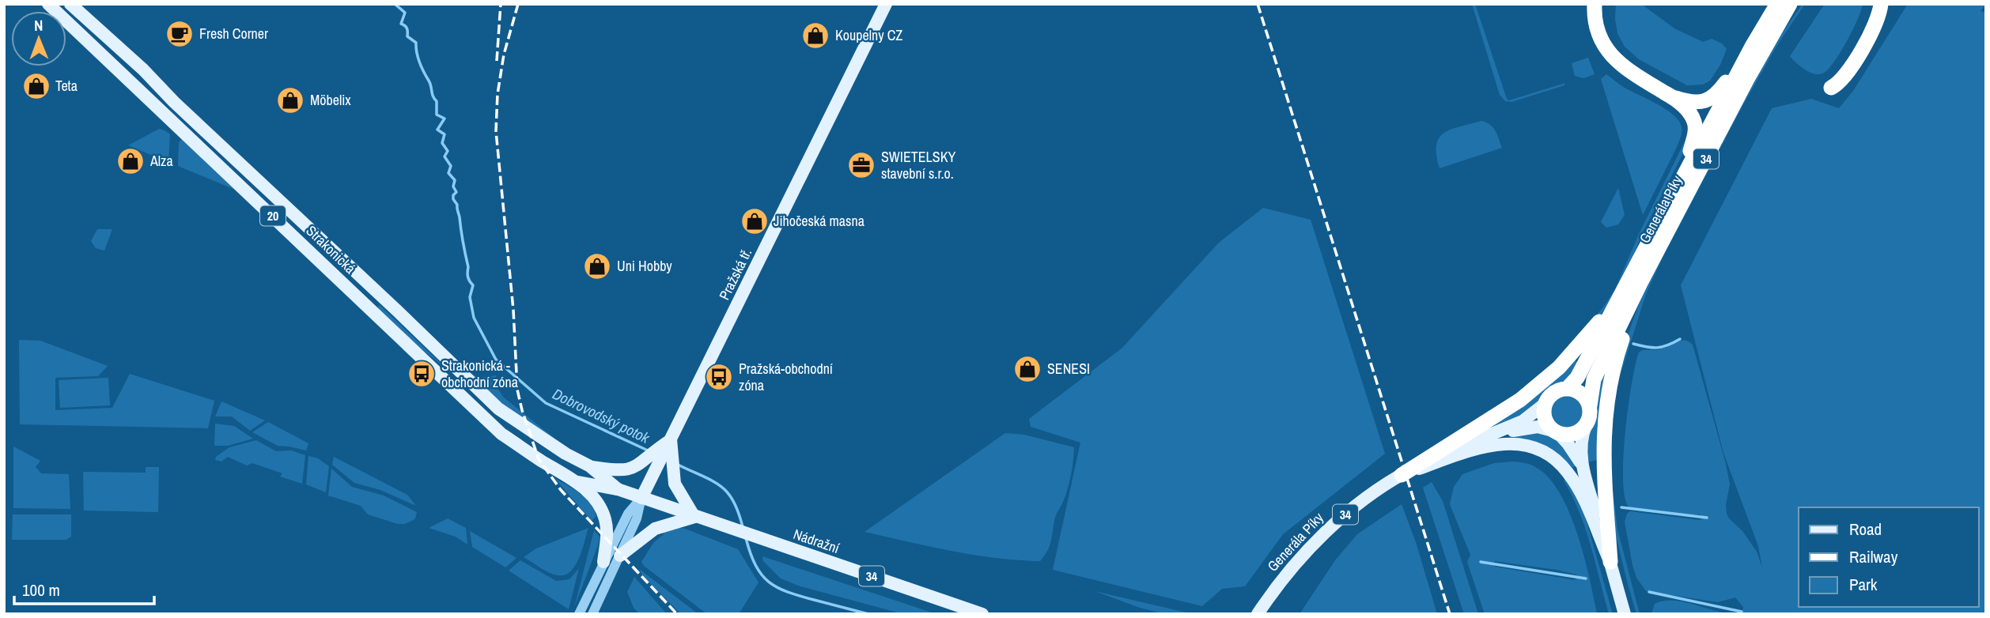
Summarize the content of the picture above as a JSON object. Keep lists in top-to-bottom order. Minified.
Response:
{"streets":{"highway":["34","Generála Píky"],"main road":["20","Strakonická","Pražská tř.","Nádražní"]},"crossings":[["34","Generála Píky"],["20","Strakonická"],["Pražská tř.","Nádražní"]],"water":["Dobrovodský potok"],"places":{"cafe":["Fresh Corner"],"shop":["Koupelny CZ","Teta","Möbelix","Alza","Jihočeská masna","Uni Hobby","SENESI"],"office":["SWIETELSKY stavební s.r.o."],"bus stop":["Strakonická - obchodní zóna","Pražská-obchodní zóna"]},"legend":["Road","Railway","Park"],"scale_bar":"100 m","north":"top"}
